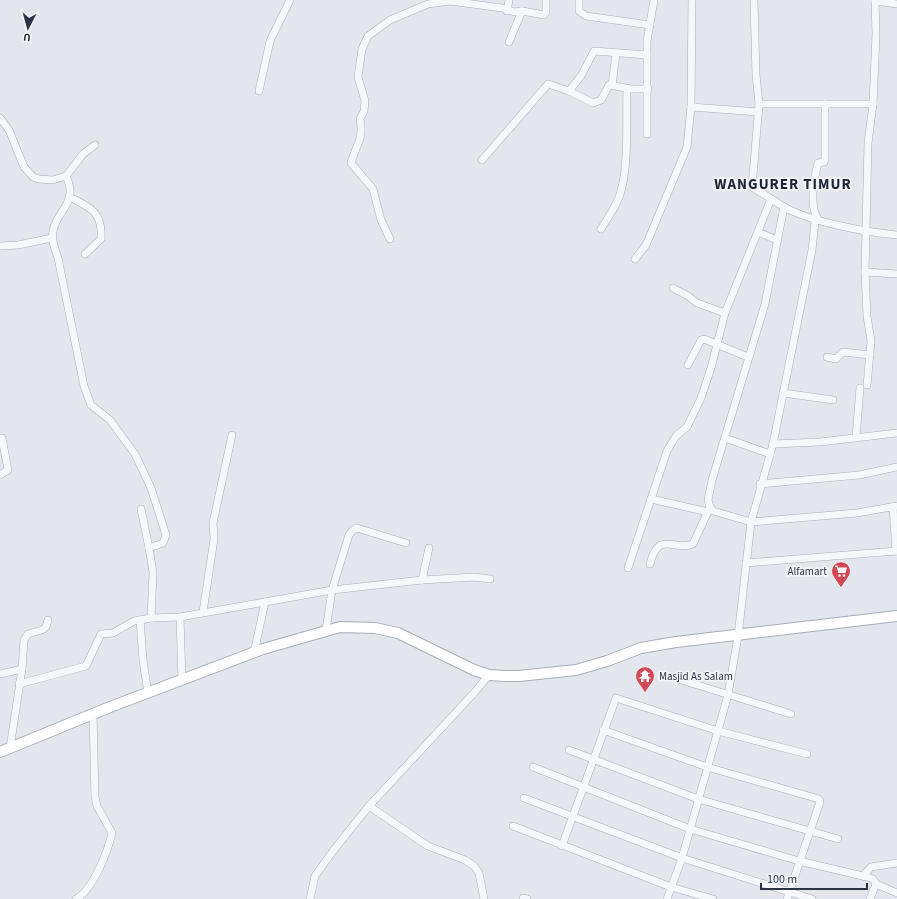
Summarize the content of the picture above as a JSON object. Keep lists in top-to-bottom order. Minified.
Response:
{"districts":["WANGURER TIMUR"],"places":{"supermarket":["Alfamart"],"temple":["Masjid As Salam"]},"scale_bar":"100 m","north":"bottom"}
